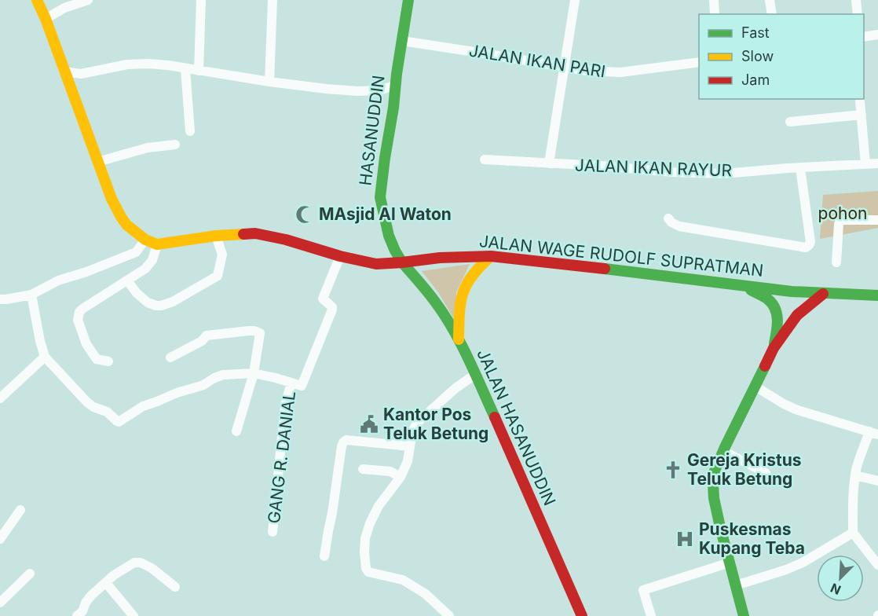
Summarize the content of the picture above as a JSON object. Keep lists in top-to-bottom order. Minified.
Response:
{"streets":{"main road":["HASANUDDIN","JALAN WAGE RUDOLF SUPRATMAN","JALAN HASANUDDIN"],"street":["JALAN IKAN PARI","JALAN IKAN RAYUR","GANG R. DANIAL"]},"crossings":[["JALAN IKAN PARI","HASANUDDIN"],["HASANUDDIN","JALAN WAGE RUDOLF SUPRATMAN"],["HASANUDDIN","JALAN HASANUDDIN"],["JALAN WAGE RUDOLF SUPRATMAN","JALAN HASANUDDIN"],["JALAN WAGE RUDOLF SUPRATMAN","GANG R. DANIAL"]],"parks":["pohon"],"places":{"mosque":["MAsjid Al Waton"],"public building":["Kantor Pos Teluk Betung"],"church":["Gereja Kristus Teluk Betung"],"hospital":["Puskesmas Kupang Teba"]},"legend":["Fast","Slow","Jam"],"north":"bottom left"}
